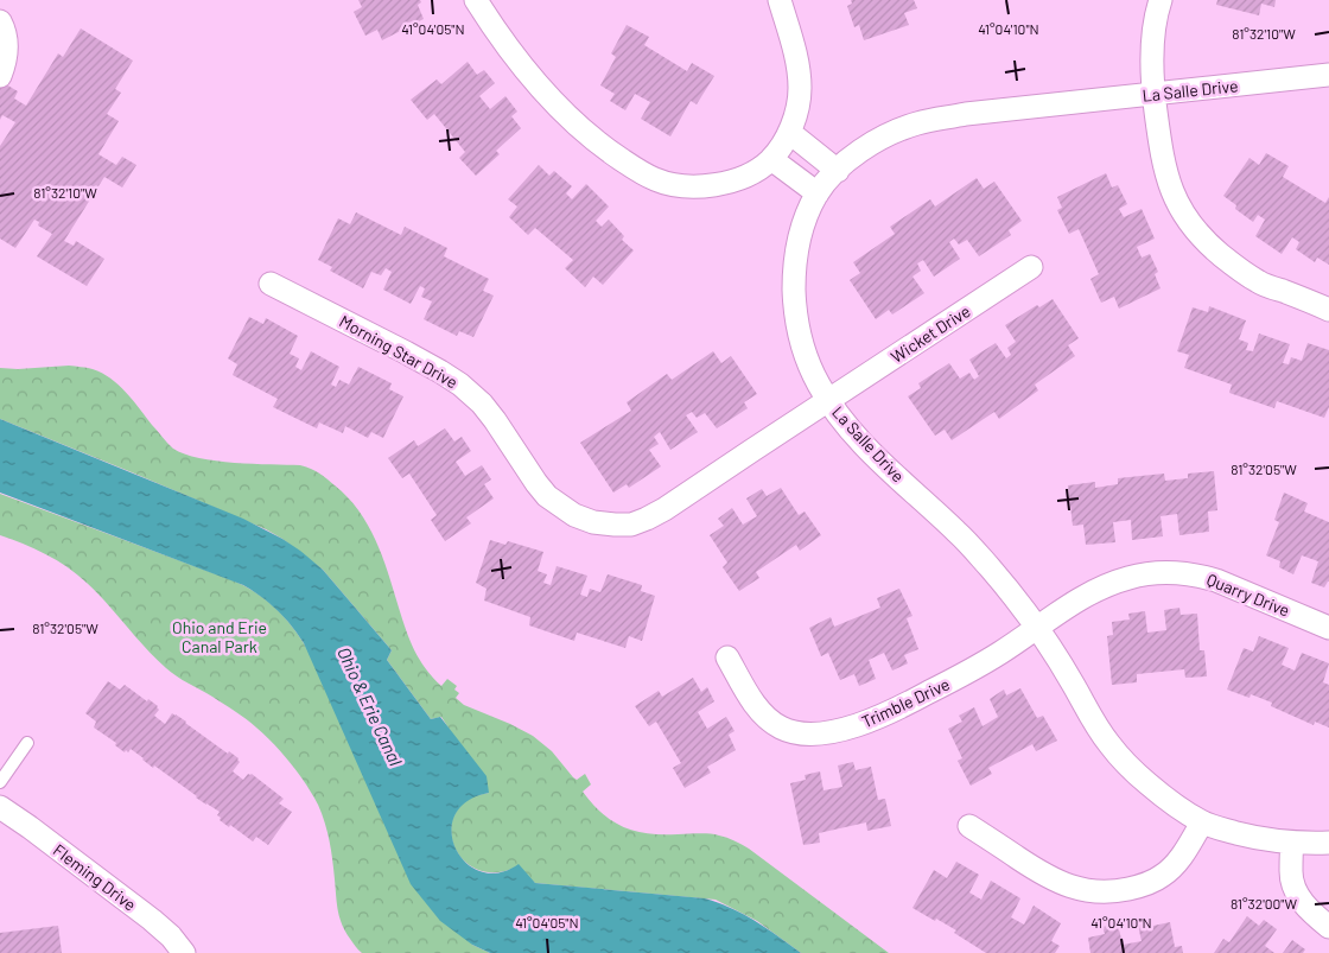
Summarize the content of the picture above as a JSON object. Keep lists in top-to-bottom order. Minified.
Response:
{"streets":{"street":["La Salle Drive","Wicket Drive","Morning Star Drive","Quarry Drive","Trimble Drive","Fleming Drive"]},"crossings":[["La Salle Drive","Wicket Drive"],["La Salle Drive","Morning Star Drive"],["La Salle Drive","Quarry Drive"],["La Salle Drive","Trimble Drive"],["Wicket Drive","Morning Star Drive"],["Quarry Drive","Trimble Drive"]],"water":["Ohio & Erie Canal"],"parks":["Ohio and Erie Canal Park"],"coordinates":["41°04'05\"N","41°04'10\"N","81°32'10\"W","81°32'05\"W","81°32'00\"W"]}
